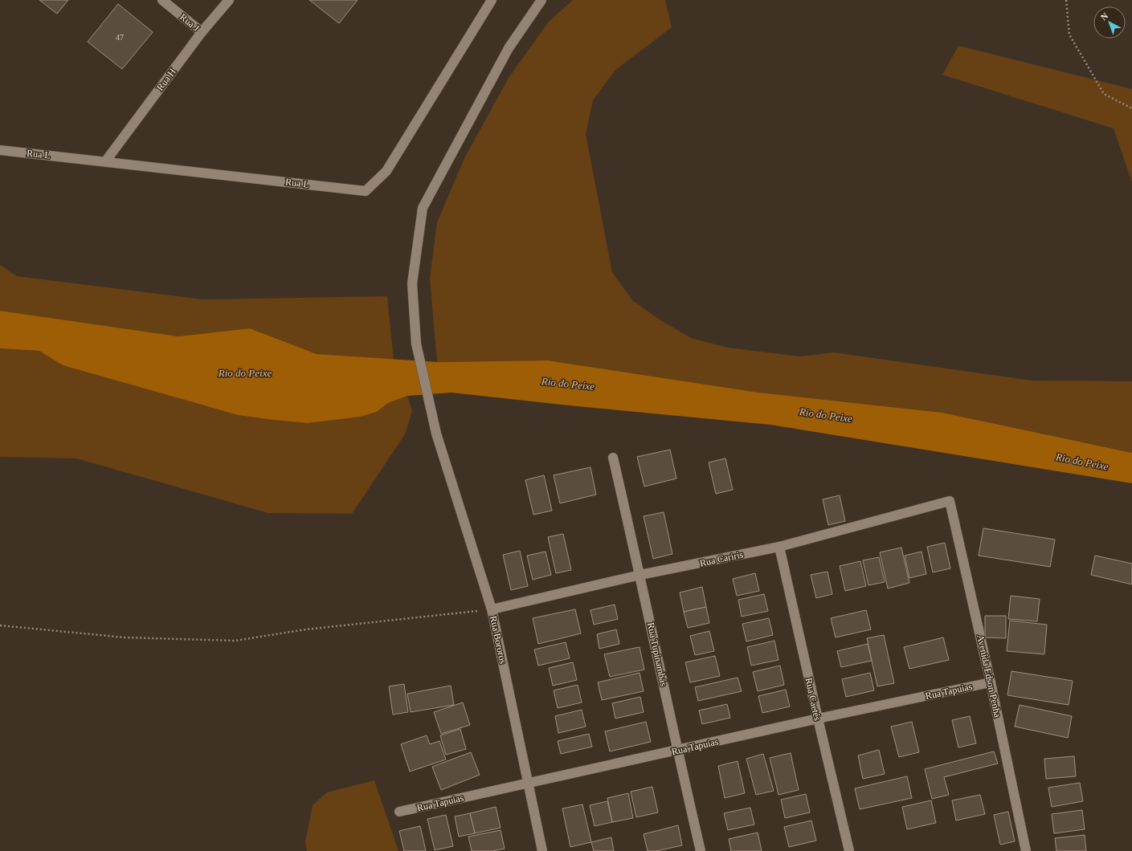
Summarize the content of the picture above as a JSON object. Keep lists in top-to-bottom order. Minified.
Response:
{"streets":{"street":["Rua J","Rua H","Rua L","Rua Cariris","Rua Bororos","Rua Tupinambás","Avenida Edson Penha","Rua Tapuias","Rua Caetés"]},"crossings":[["Rua J","Rua H"],["Rua H","Rua L"],["Rua Cariris","Rua Bororos"],["Rua Cariris","Rua Tupinambás"],["Rua Cariris","Avenida Edson Penha"],["Rua Cariris","Rua Caetés"],["Rua Bororos","Rua Tapuias"],["Rua Tupinambás","Rua Tapuias"],["Avenida Edson Penha","Rua Tapuias"],["Rua Tapuias","Rua Caetés"]],"water":["Rio do Peixe"],"house_numbers":["47"],"north":"top left"}
